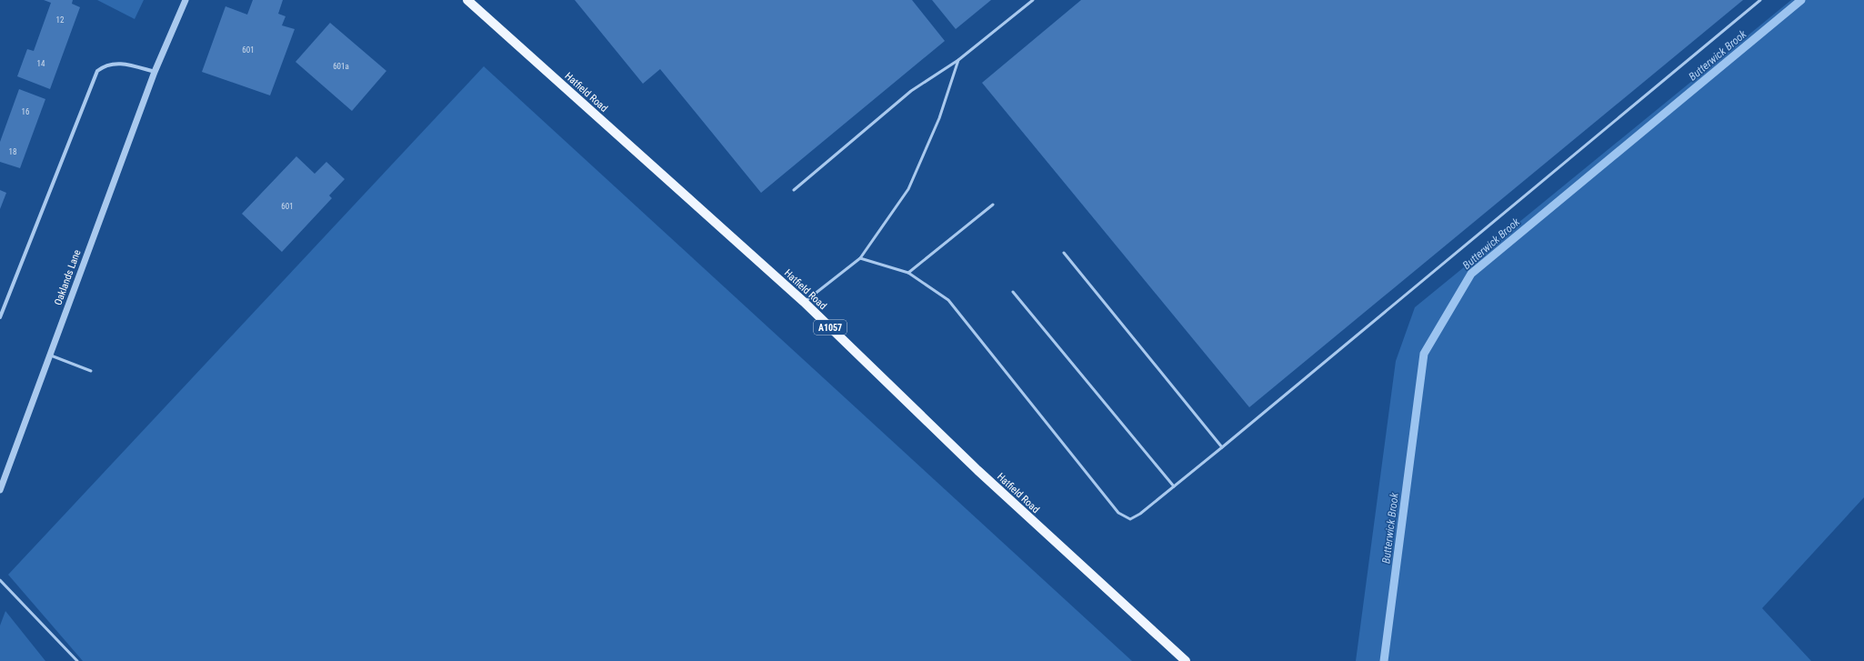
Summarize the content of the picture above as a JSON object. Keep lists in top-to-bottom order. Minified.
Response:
{"streets":{"main road":["Hatfield Road","A1057"],"street":["Oaklands Lane"]},"water":["Butterwick Brook"],"house_numbers":["12","601","14","601a","16","18","601"]}
